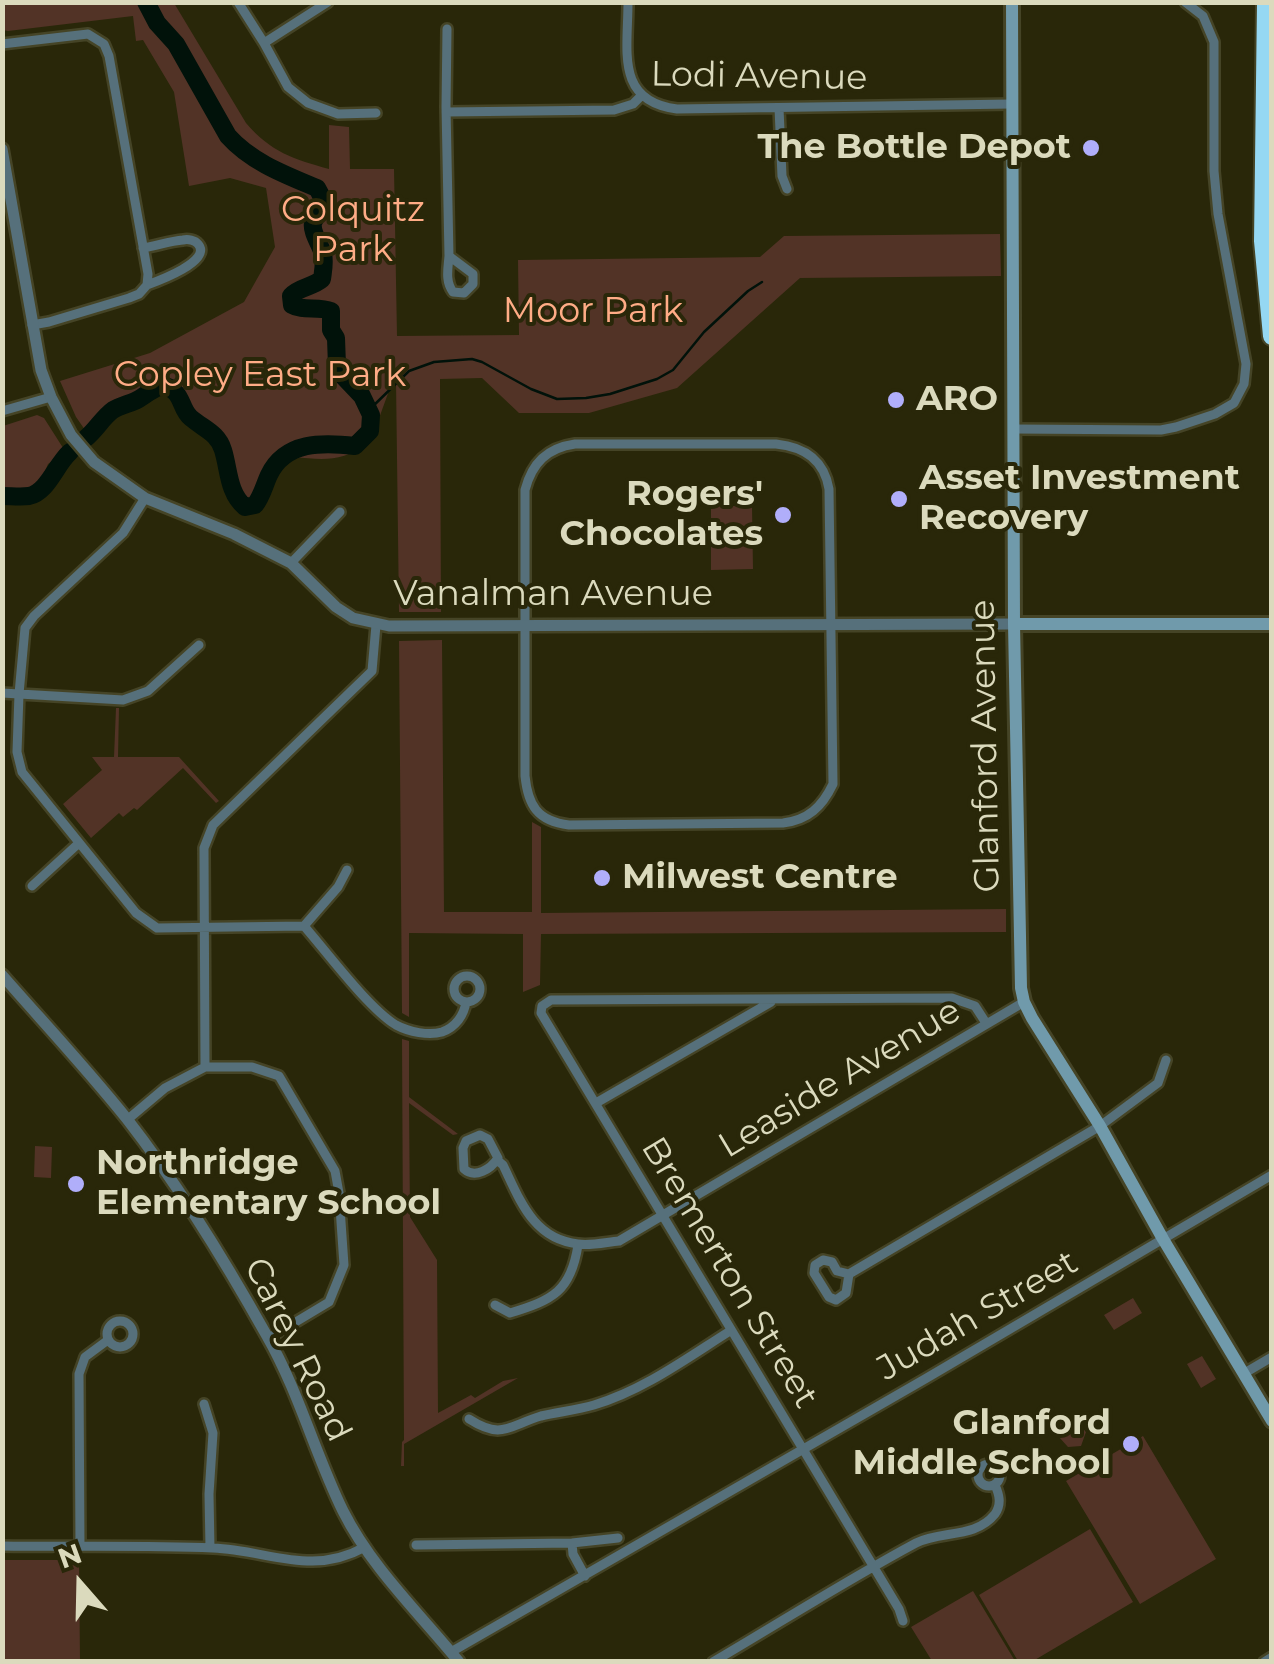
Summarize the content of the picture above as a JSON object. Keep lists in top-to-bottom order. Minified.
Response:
{"streets":{"main road":["Vanalman Avenue","Glanford Avenue"],"street":["Lodi Avenue","Leaside Avenue","Bremerton Street","Judah Street","Carey Road"]},"crossings":[["Lodi Avenue","Glanford Avenue"],["Vanalman Avenue","Glanford Avenue"],["Glanford Avenue","Leaside Avenue"],["Glanford Avenue","Judah Street"],["Leaside Avenue","Bremerton Street"],["Bremerton Street","Judah Street"],["Judah Street","Carey Road"]],"parks":["Colquitz Park","Moor Park","Copley East Park"],"places":["The Bottle Depot","ARO","Asset Investment Recovery","Rogers' Chocolates","Milwest Centre","Northridge Elementary School","Glanford Middle School"],"north":"top"}
